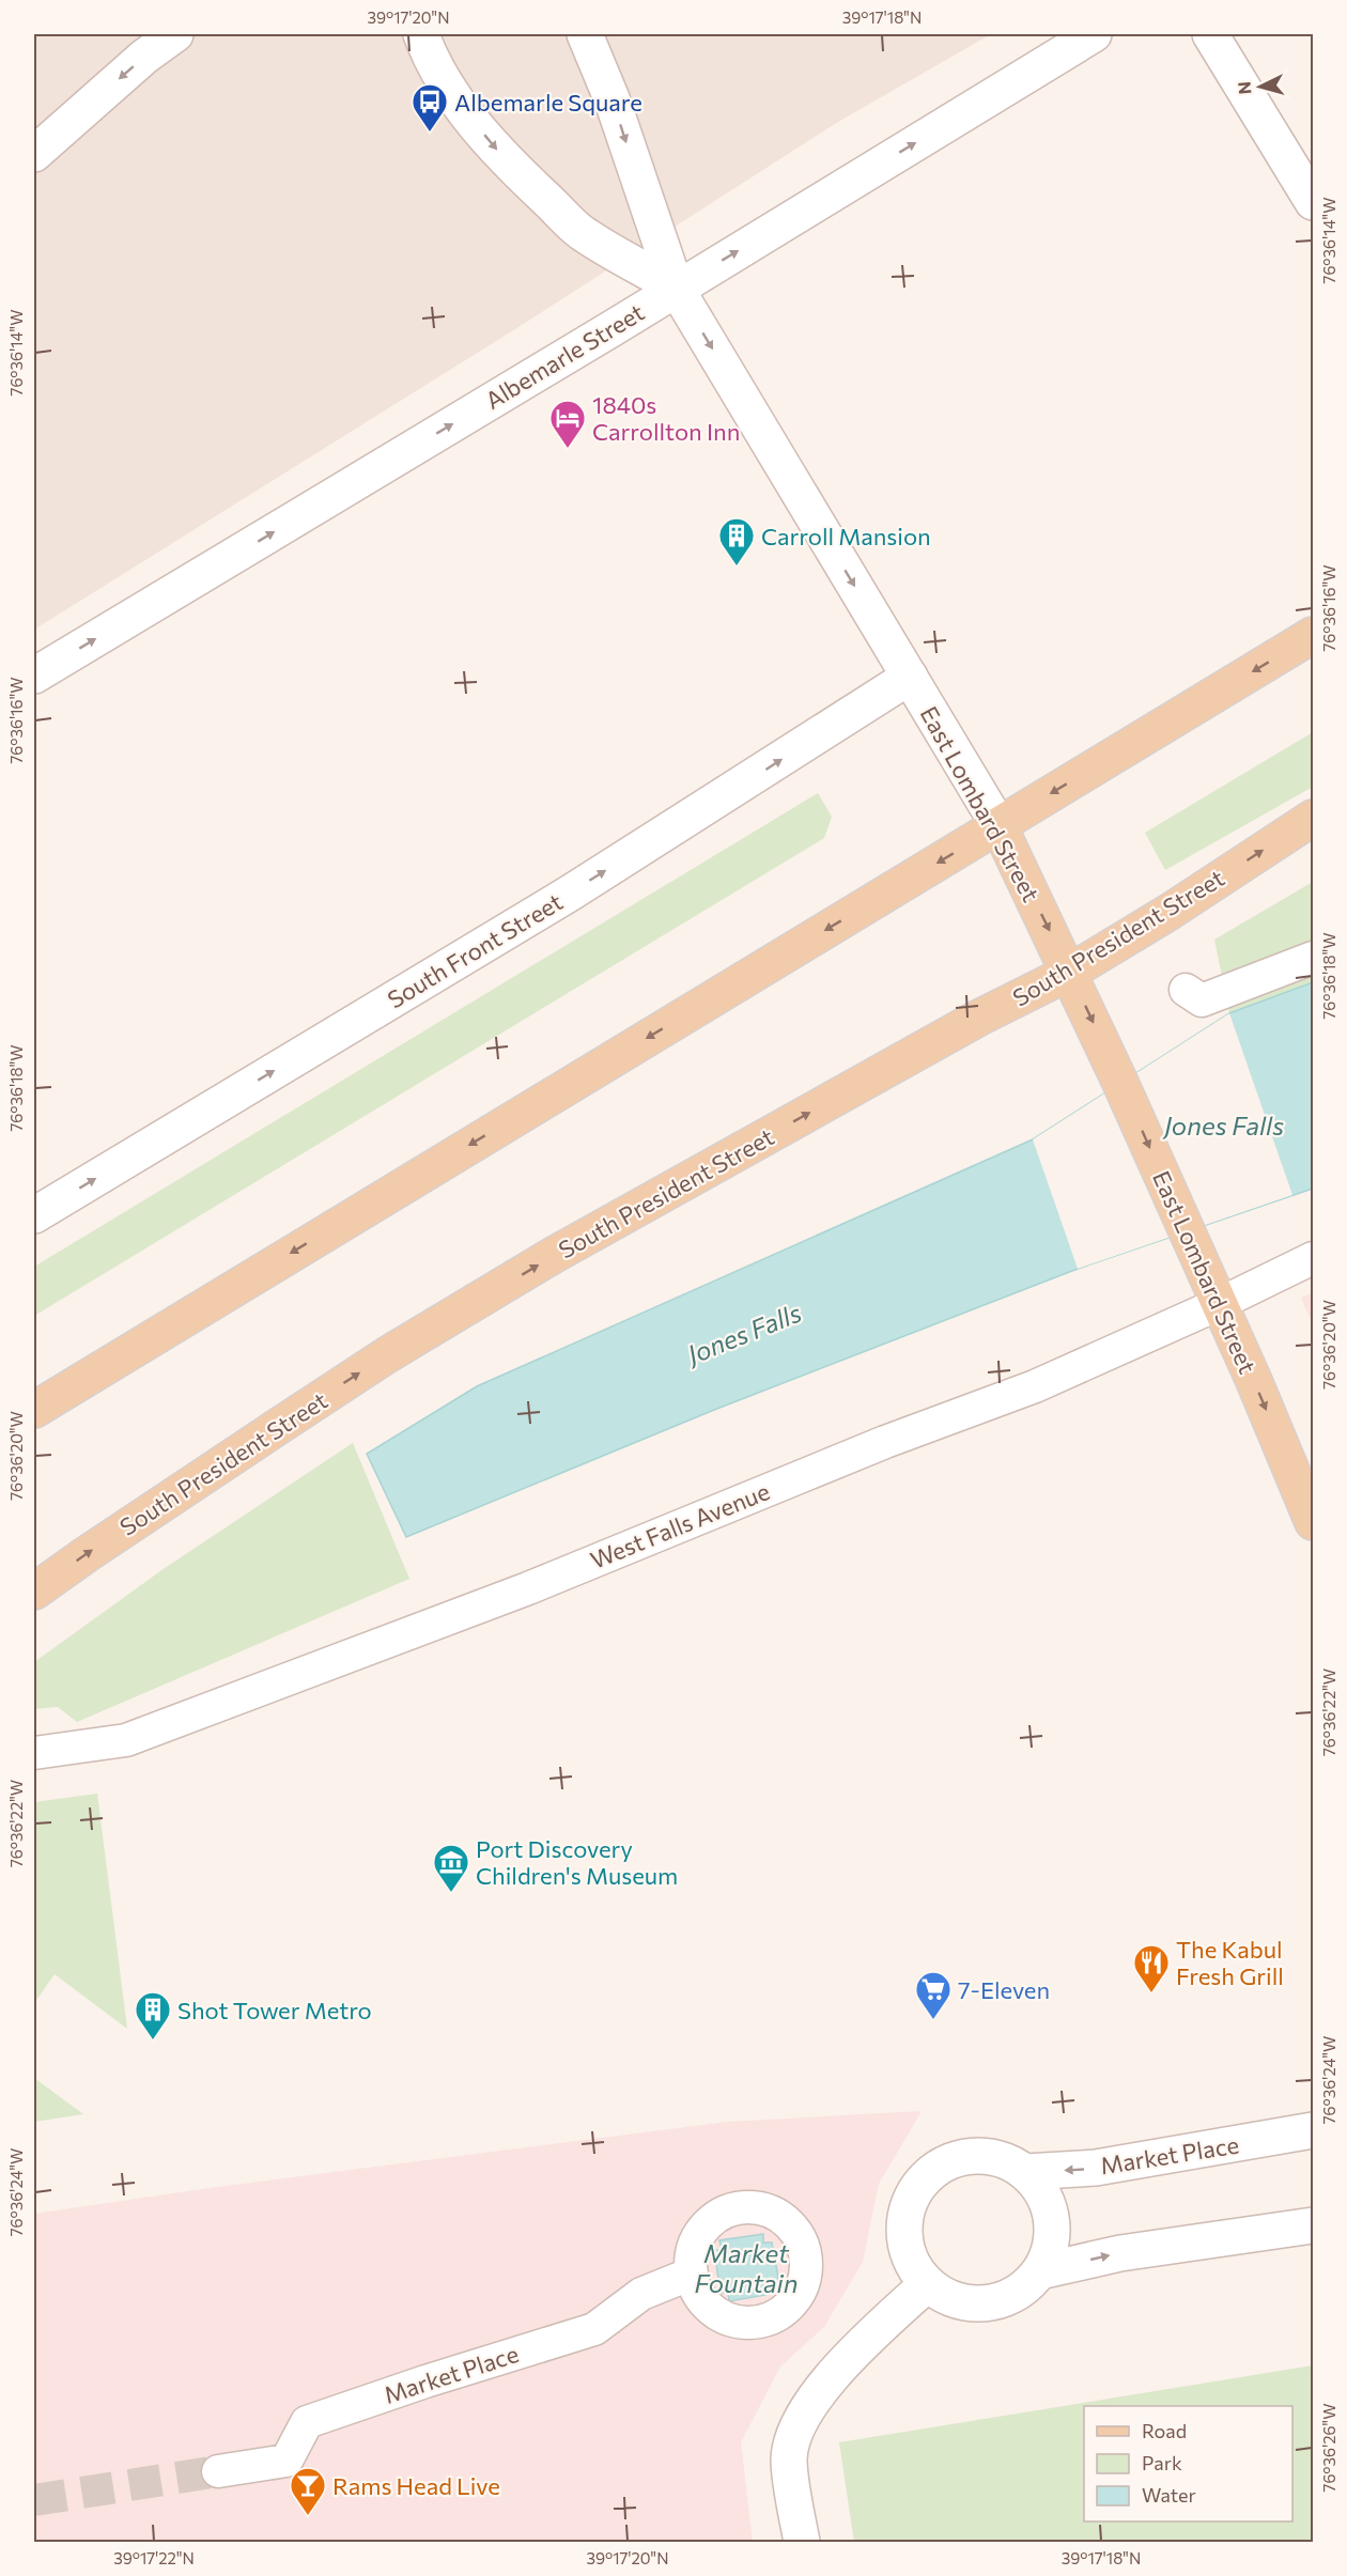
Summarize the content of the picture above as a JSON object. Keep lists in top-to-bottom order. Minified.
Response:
{"streets":{"main road":["East Lombard Street","South President Street"],"street":["Albemarle Street","South Front Street","West Falls Avenue","Market Place"]},"crossings":[["Albemarle Street","East Lombard Street"],["East Lombard Street","South President Street"],["East Lombard Street","South Front Street"],["East Lombard Street","West Falls Avenue"]],"one_way":["Albemarle Street","East Lombard Street","South Front Street"],"water":["Jones Falls","Market Fountain"],"places":{"bus stop":["Albemarle Square"],"hotel":["1840s Carrollton Inn"],"building":["Carroll Mansion","Shot Tower Metro"],"museum":["Port Discovery Children's Museum"],"restaurant":["The Kabul Fresh Grill"],"supermarket":["7-Eleven"],"bar":["Rams Head Live"]},"legend":["Road","Park","Water"],"north":"left","coordinates":["39°17'20\"N","39°17'18\"N","76°36'14\"W","76°36'16\"W","76°36'18\"W","76°36'20\"W","76°36'22\"W","76°36'24\"W","76°36'26\"W","39°17'22\"N"]}
